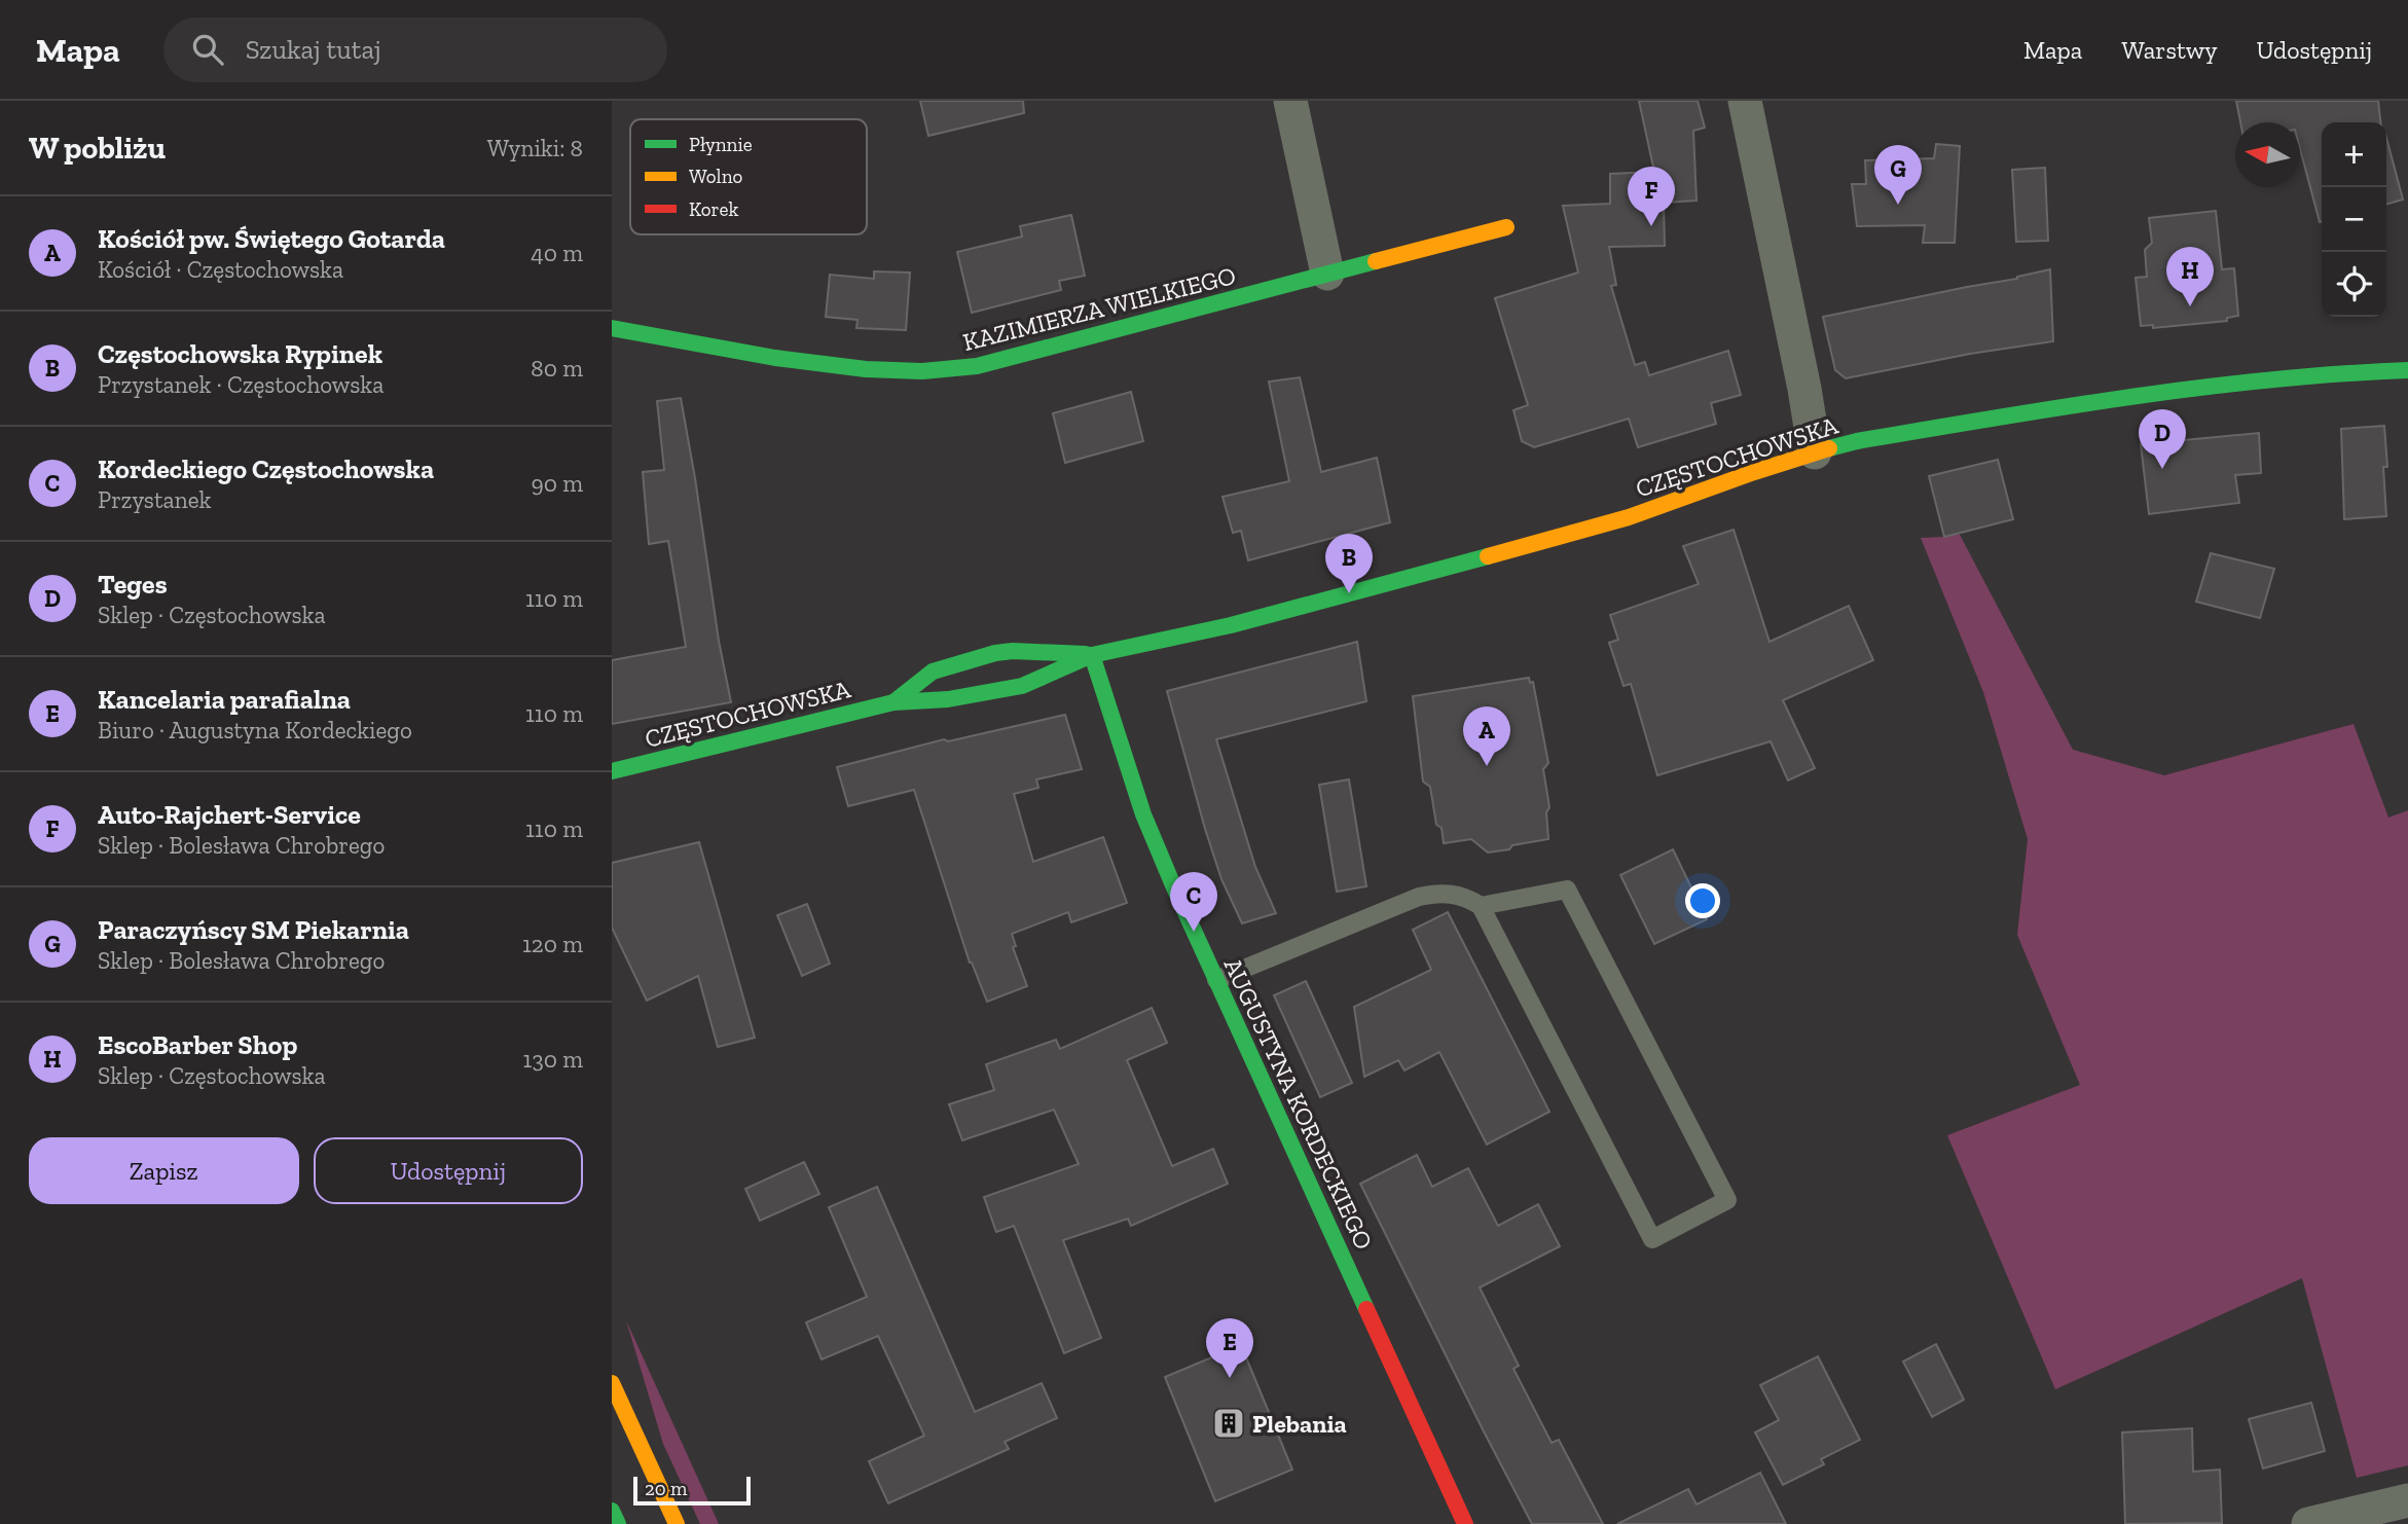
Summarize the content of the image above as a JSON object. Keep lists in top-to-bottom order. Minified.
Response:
{"streets":{"main road":["KAZIMIERZA WIELKIEGO","CZĘSTOCHOWSKA","AUGUSTYNA KORDECKIEGO"]},"crossings":[["CZĘSTOCHOWSKA","AUGUSTYNA KORDECKIEGO"]],"places":{"building":["Plebania"]},"legend":["Płynnie","Wolno","Korek"],"scale_bar":"20 m","north":"left","page":{"header":"Mapa","search":"Szukaj tutaj","nav":["Mapa","Warstwy","Udostępnij"],"heading":["W pobliżu","Wyniki: 8"],"map_buttons":["+","−"],"pins":["G","F","H","D","B","A","C","E"],"list":[{"mark":"A","name":"Kościół pw. Świętego Gotarda","note":"Kościół · Częstochowska","value":"40 m"},{"mark":"B","name":"Częstochowska Rypinek","note":"Przystanek · Częstochowska","value":"80 m"},{"mark":"C","name":"Kordeckiego Częstochowska","note":"Przystanek","value":"90 m"},{"mark":"D","name":"Teges","note":"Sklep · Częstochowska","value":"110 m"},{"mark":"E","name":"Kancelaria parafialna","note":"Biuro · Augustyna Kordeckiego","value":"110 m"},{"mark":"F","name":"Auto-Rajchert-Service","note":"Sklep · Bolesława Chrobrego","value":"110 m"},{"mark":"G","name":"Paraczyńscy SM Piekarnia","note":"Sklep · Bolesława Chrobrego","value":"120 m"},{"mark":"H","name":"EscoBarber Shop","note":"Sklep · Częstochowska","value":"130 m"}],"buttons":["Zapisz","Udostępnij"],"scale":"20 m"}}
